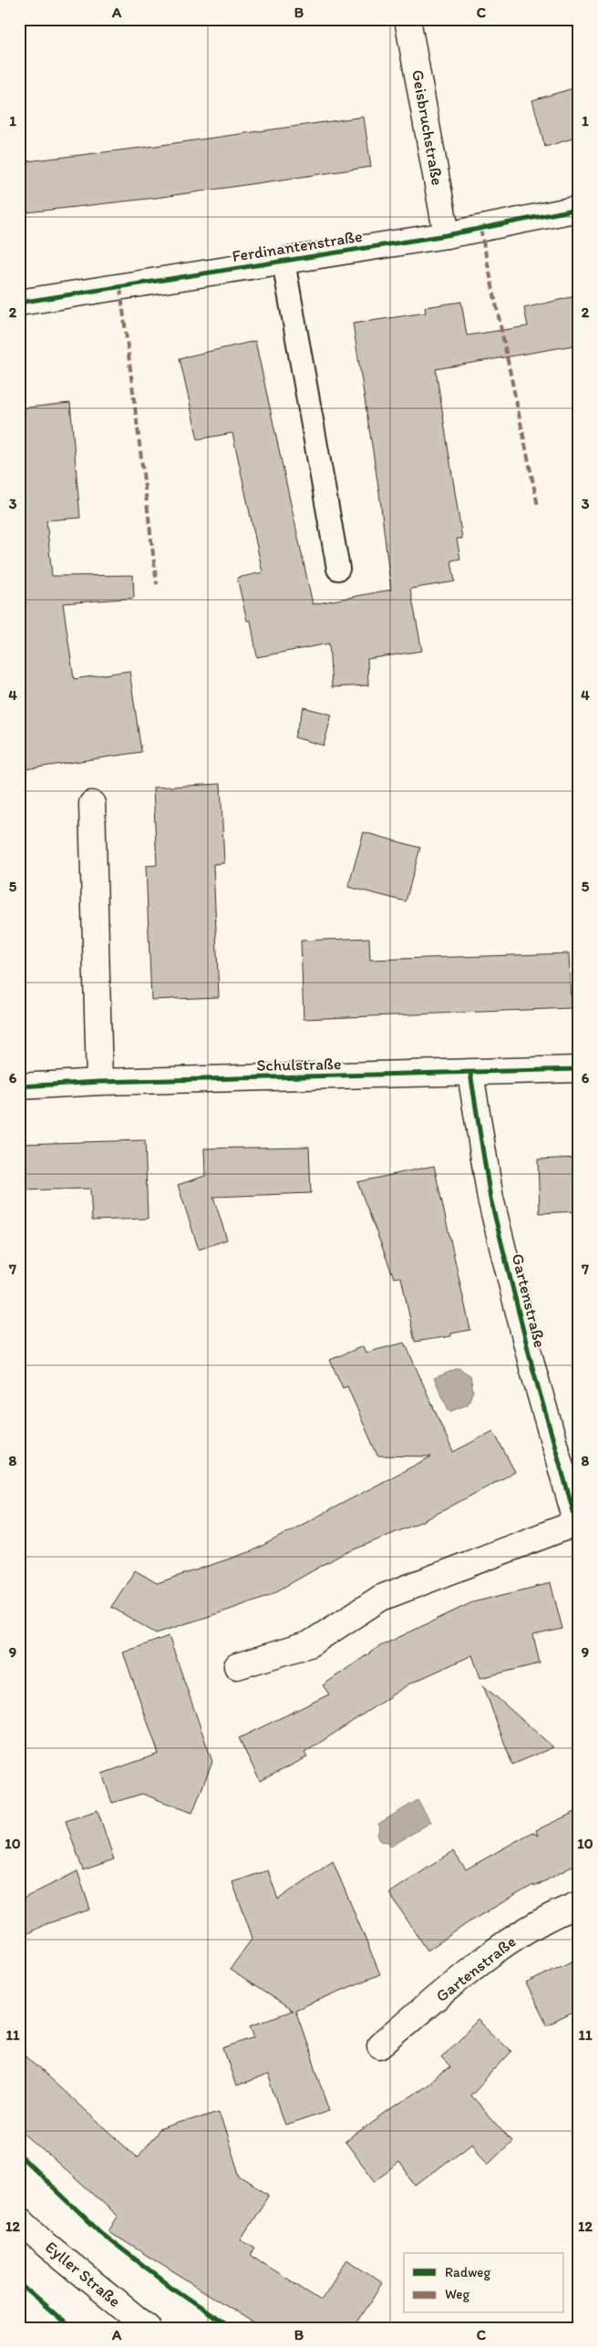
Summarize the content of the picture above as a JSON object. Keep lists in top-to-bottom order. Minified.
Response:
{"streets":{"street":["Geisbruchstraße","Ferdinantenstraße","Schulstraße","Gartenstraße","Eyller Straße"]},"crossings":[["Geisbruchstraße","Ferdinantenstraße"],["Schulstraße","Gartenstraße"]],"legend":["Radweg","Weg"],"grid":{"columns":["A","B","C"],"rows":["1","2","3","4","5","6","7","8","9","10","11","12"]}}
